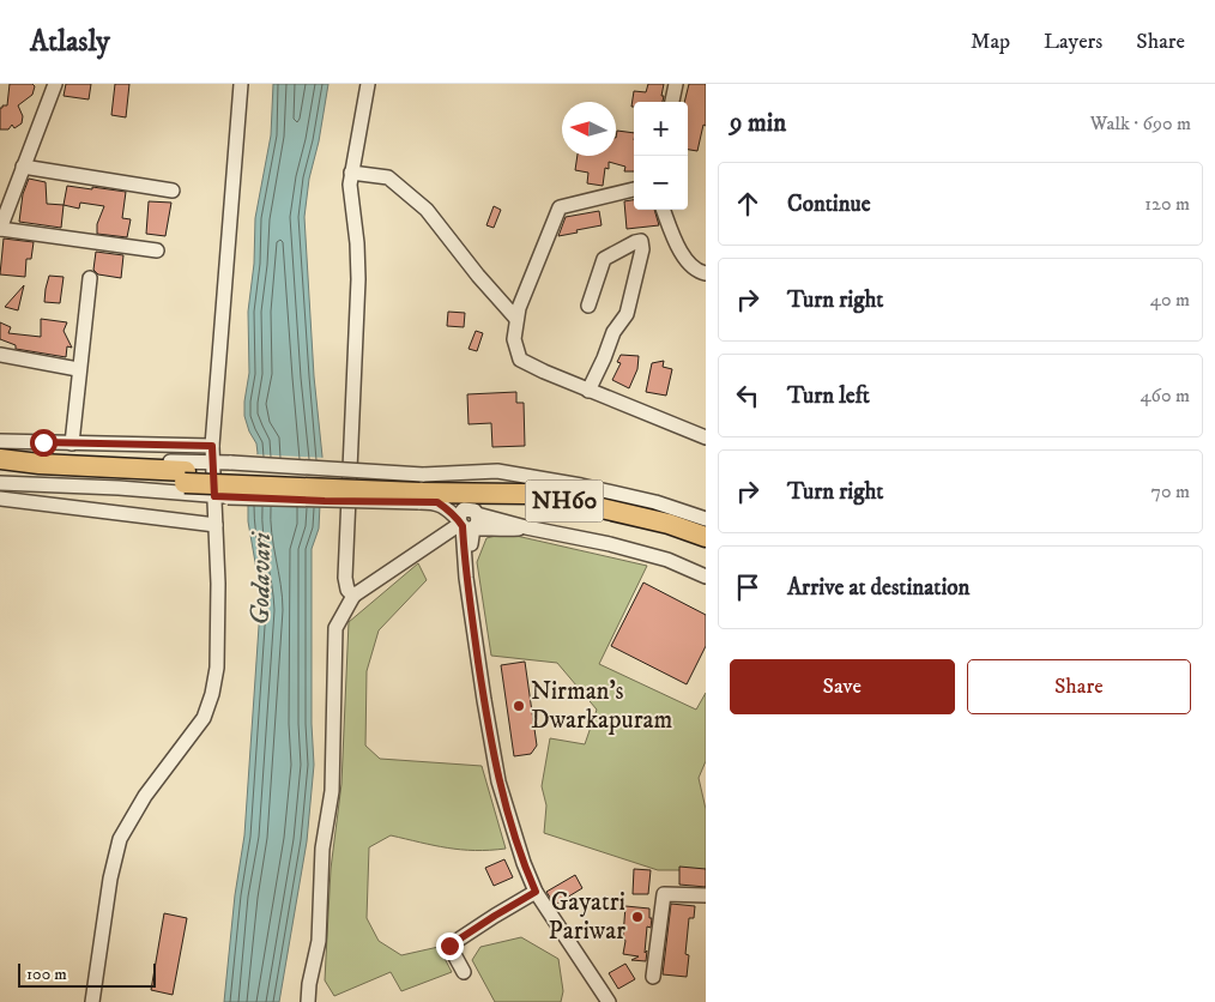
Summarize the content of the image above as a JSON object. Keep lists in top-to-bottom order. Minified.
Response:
{"streets":{"highway":["NH60"]},"water":["Godavari"],"places":["Nirman's Dwarkapuram","Gayatri Pariwar"],"scale_bar":"100 m","north":"left","page":{"header":"Atlasly","nav":["Map","Layers","Share"],"heading":["9 min","Walk · 690 m"],"map_buttons":["+","−"],"list":[["Continue","120 m"],["Turn right","40 m"],["Turn left","460 m"],["Turn right","70 m"],"Arrive at destination"],"buttons":["Save","Share"],"scale":"100 m"}}
